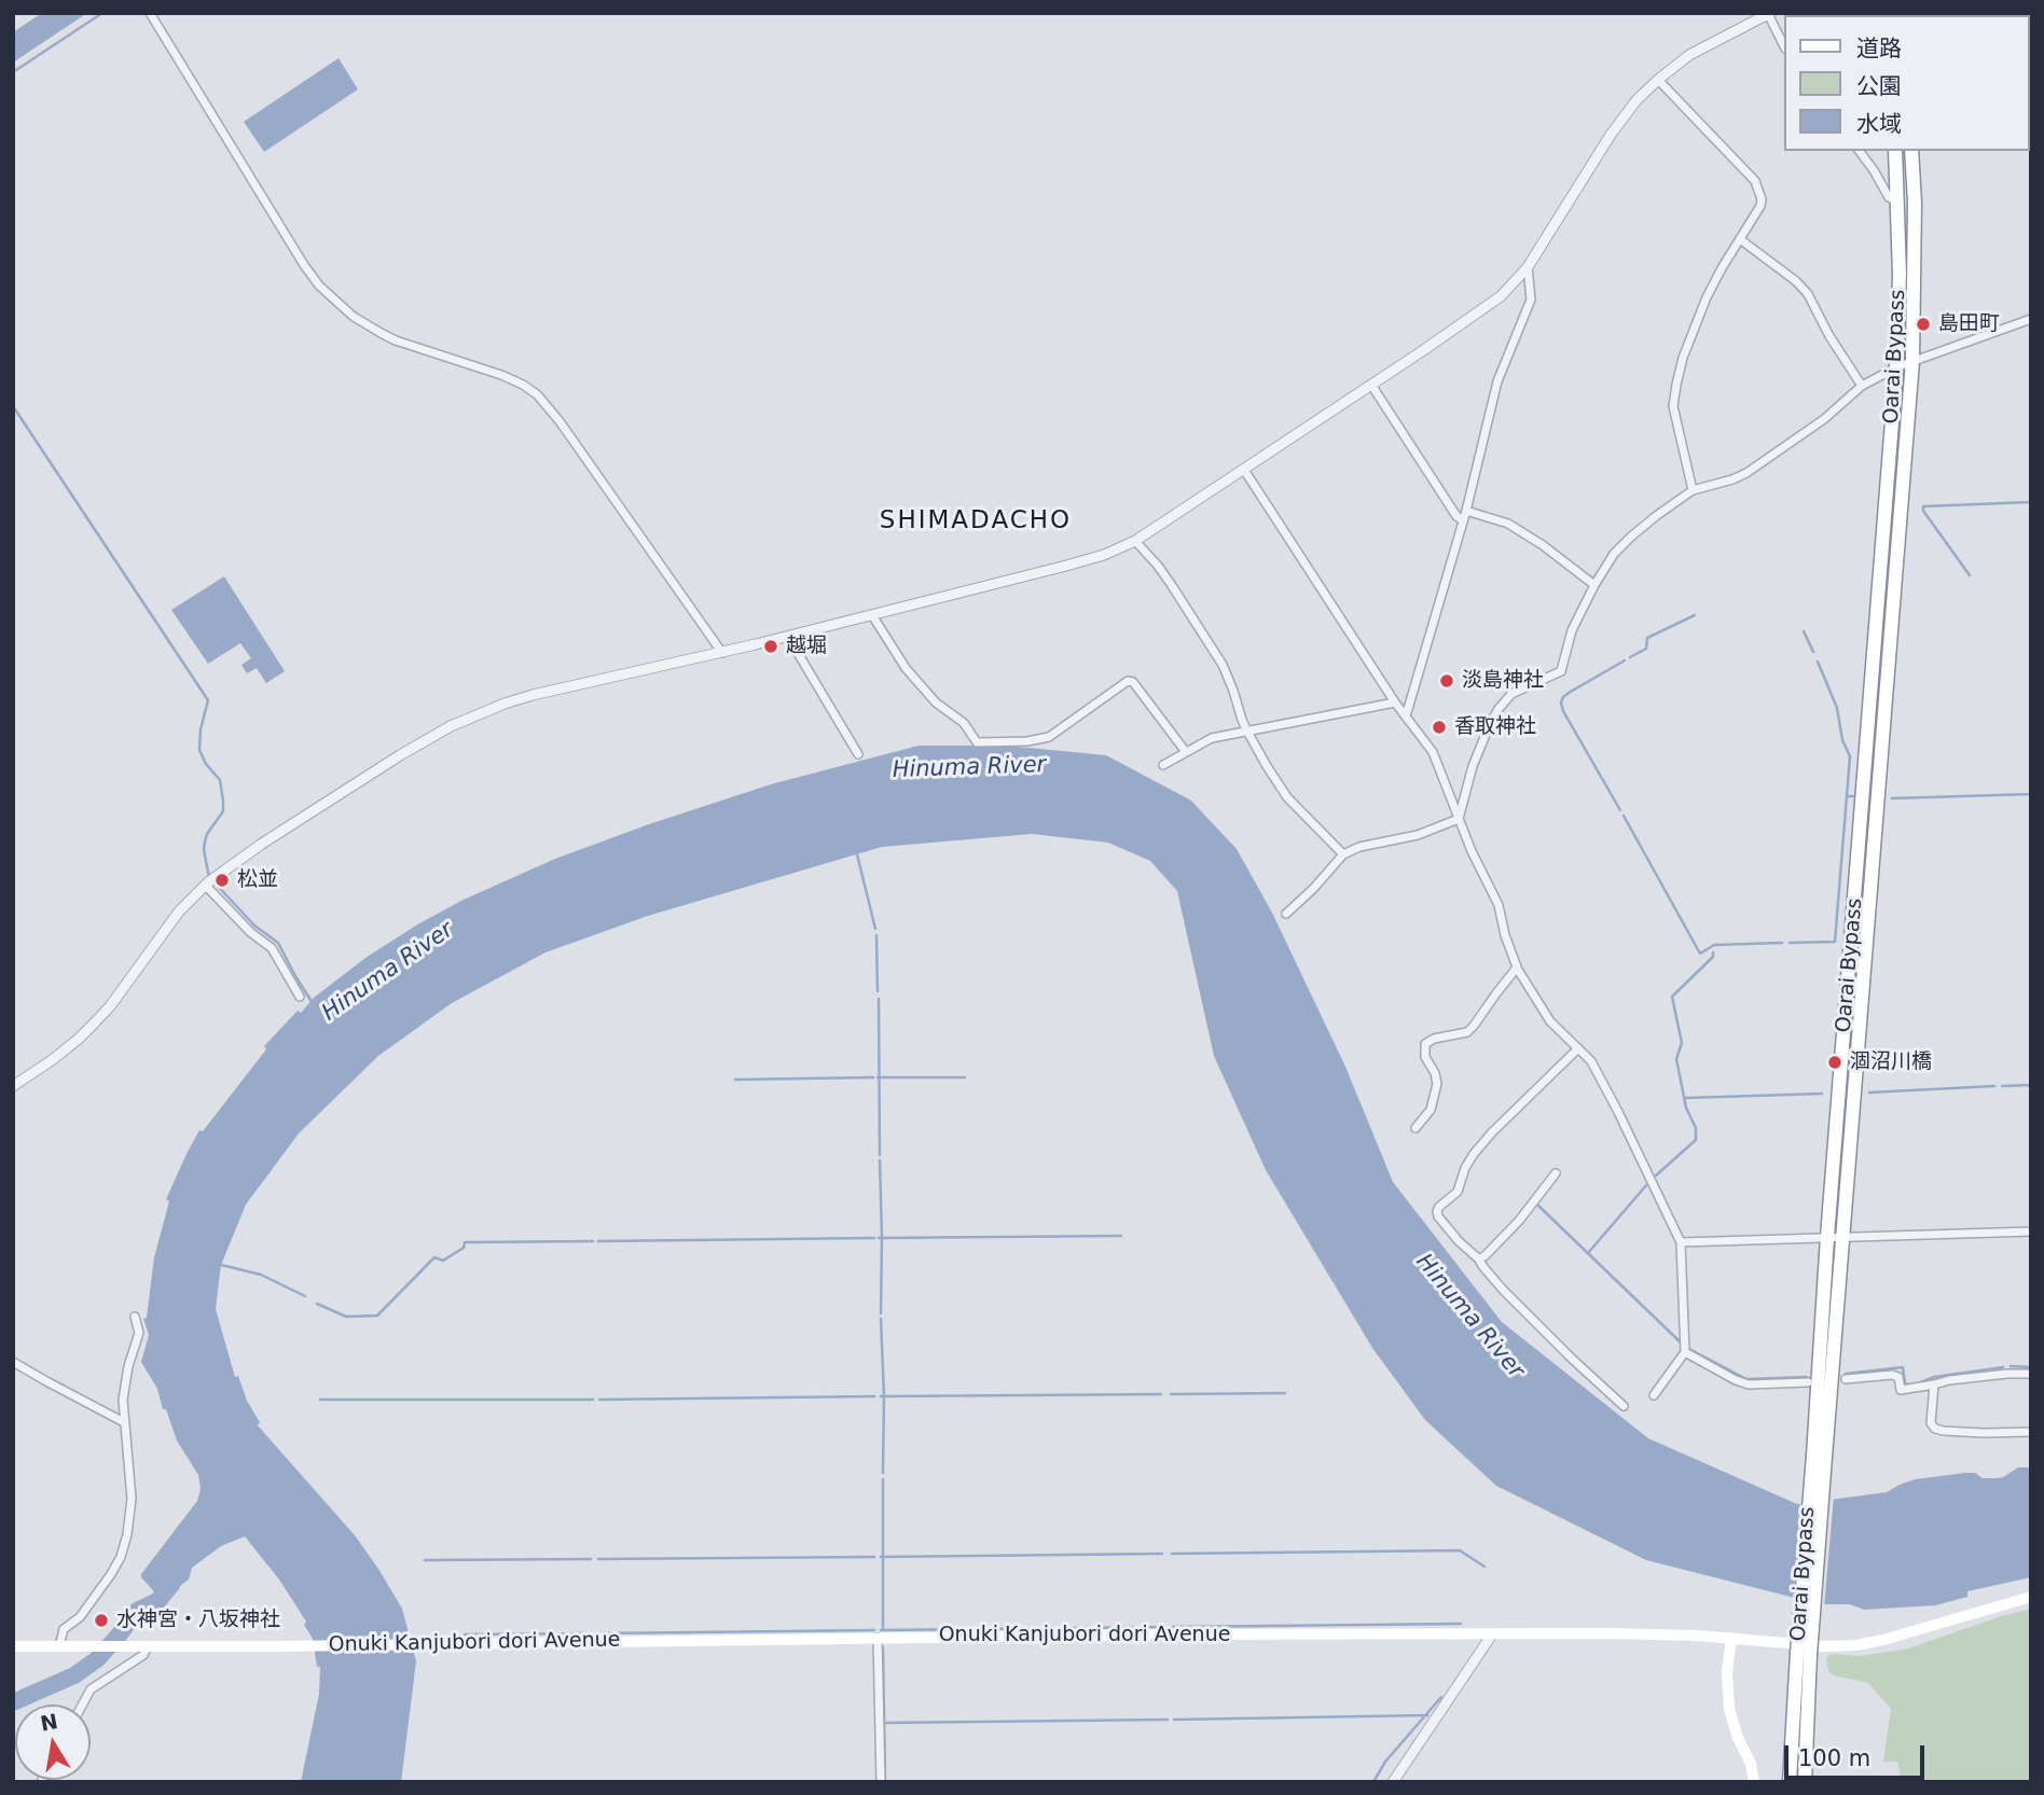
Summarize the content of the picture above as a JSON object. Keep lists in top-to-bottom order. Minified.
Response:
{"streets":{"highway":["Oarai Bypass"],"main road":["Onuki Kanjubori dori Avenue"]},"districts":["SHIMADACHO"],"water":["Hinuma River"],"places":["島田町","越堀","淡島神社","香取神社","松並","涸沼川橋","水神宮・八坂神社"],"legend":["道路","公園","水域"],"scale_bar":"100 m","north":"top"}
